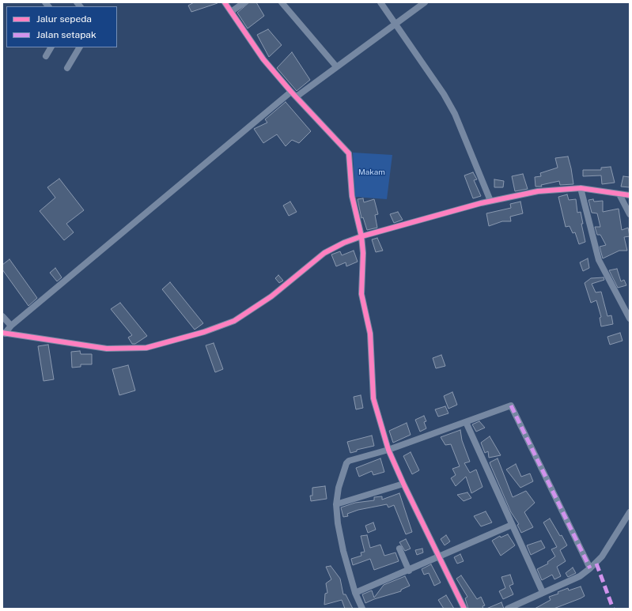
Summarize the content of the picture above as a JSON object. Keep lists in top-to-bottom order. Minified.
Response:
{"parks":["Makam"],"legend":["Jalur sepeda","Jalan setapak"]}
